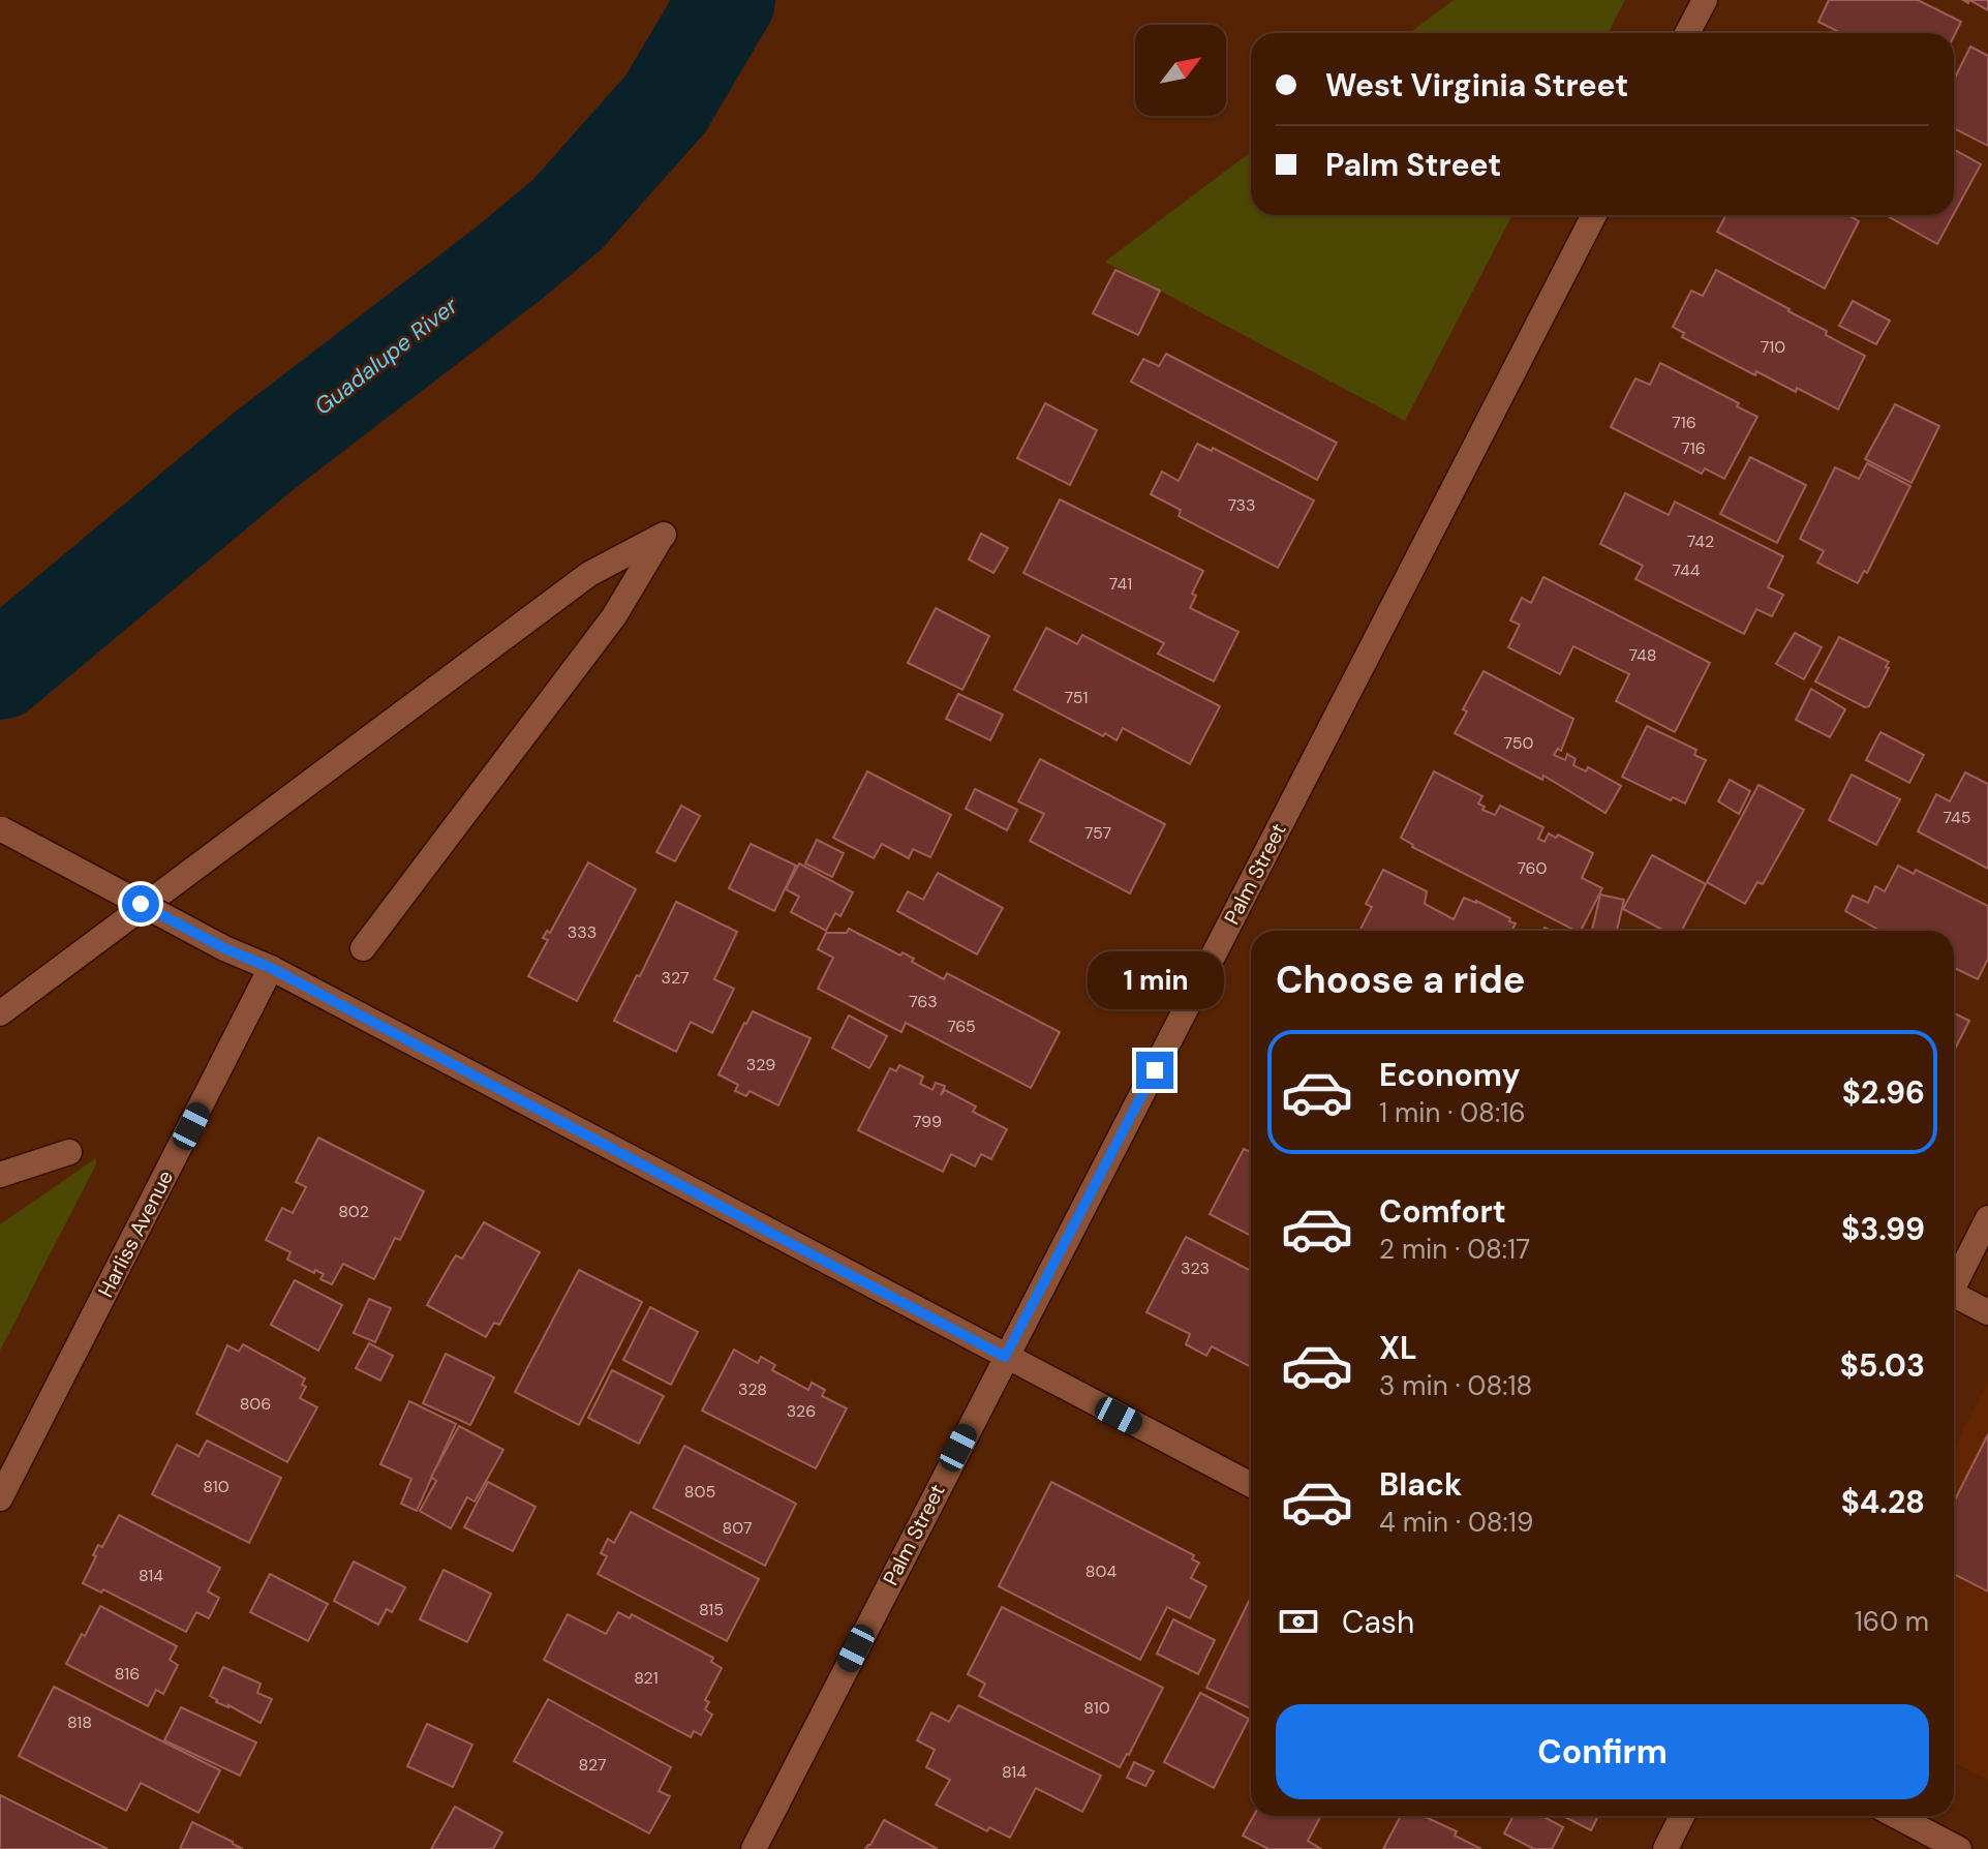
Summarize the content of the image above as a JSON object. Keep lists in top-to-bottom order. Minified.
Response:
{"streets":{"street":["Palm Street","Harliss Avenue"]},"water":["Guadalupe River"],"house_numbers":["710","716","716","733","742","744","741","748","751","750","745","757","760","333","327","763","765","329","799","802","323","328","806","326","810","805","807","804","814","815","816","821","810","818","827","814"],"north":"top right","page":{"banner":["West Virginia Street","Palm Street"],"heading":"Choose a ride","bubble":"1 min","list":[{"name":"Economy","note":"1 min · 08:16","value":"$2.96"},{"name":"Comfort","note":"2 min · 08:17","value":"$3.99"},{"name":"XL","note":"3 min · 08:18","value":"$5.03"},{"name":"Black","note":"4 min · 08:19","value":"$4.28"}],"pay":["Cash","160 m"],"buttons":"Confirm"}}
